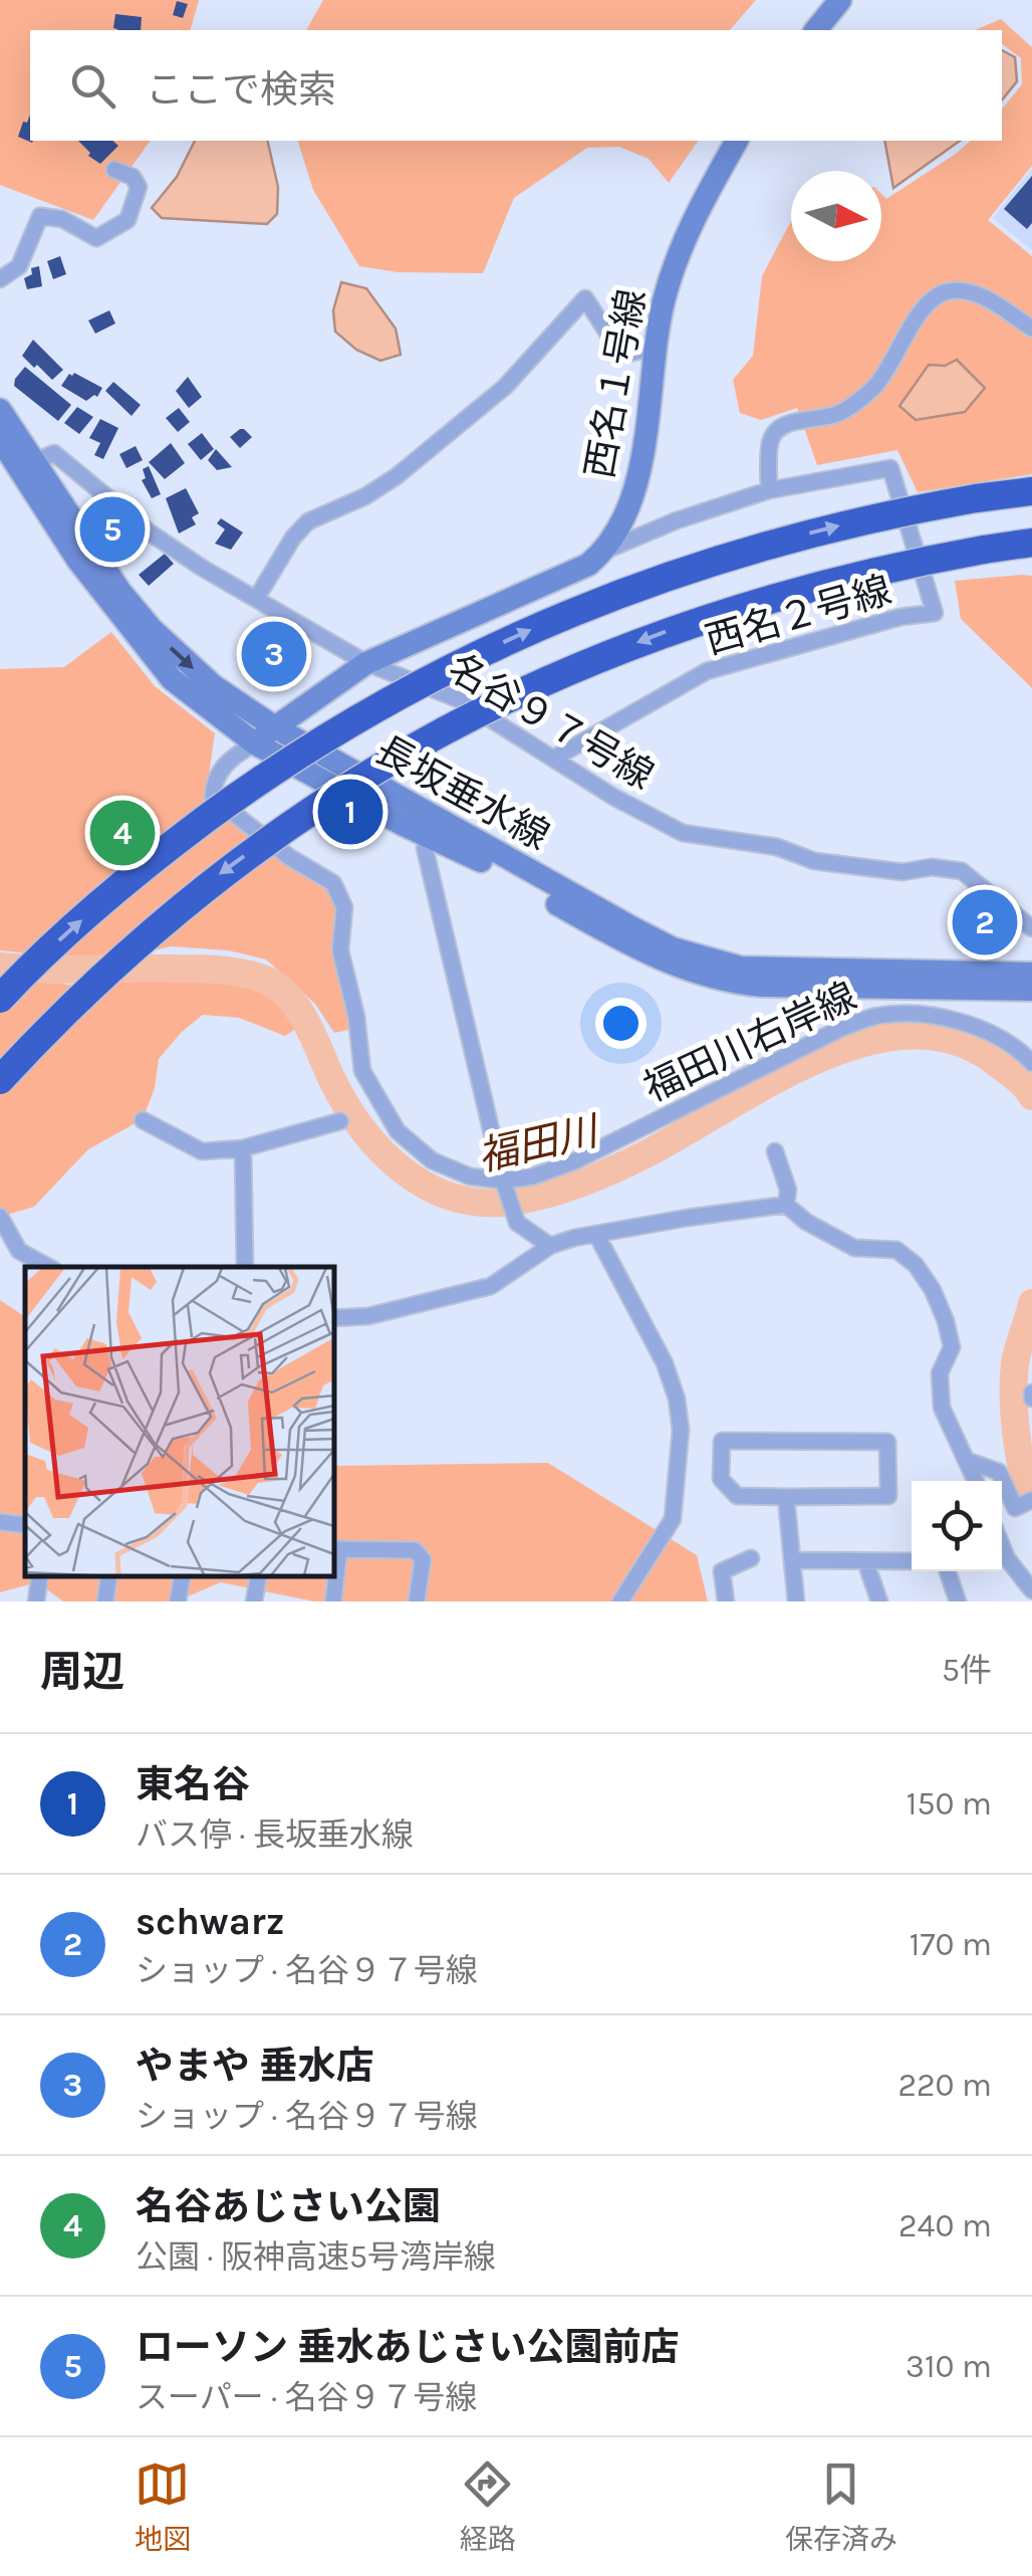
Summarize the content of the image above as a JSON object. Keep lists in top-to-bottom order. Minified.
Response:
{"streets":{"main road":["西名１号線","長坂垂水線"],"street":["西名２号線","名谷９７号線","福田川右岸線"]},"crossings":[["西名１号線","西名２号線"],["西名２号線","名谷９７号線"],["名谷９７号線","長坂垂水線"],["長坂垂水線","福田川右岸線"]],"water":["福田川"],"north":"right","page":{"search":"ここで検索","pins":["5","3","1","4","2"],"heading":["周辺","5件"],"list":[{"mark":"1","name":"東名谷","note":"バス停 · 長坂垂水線","value":"150 m"},{"mark":"2","name":"schwarz","note":"ショップ · 名谷９７号線","value":"170 m"},{"mark":"3","name":"やまや 垂水店","note":"ショップ · 名谷９７号線","value":"220 m"},{"mark":"4","name":"名谷あじさい公園","note":"公園 · 阪神高速5号湾岸線","value":"240 m"},{"mark":"5","name":"ローソン 垂水あじさい公園前店","note":"スーパー · 名谷９７号線","value":"310 m"}],"nav":["地図","経路","保存済み"]}}
